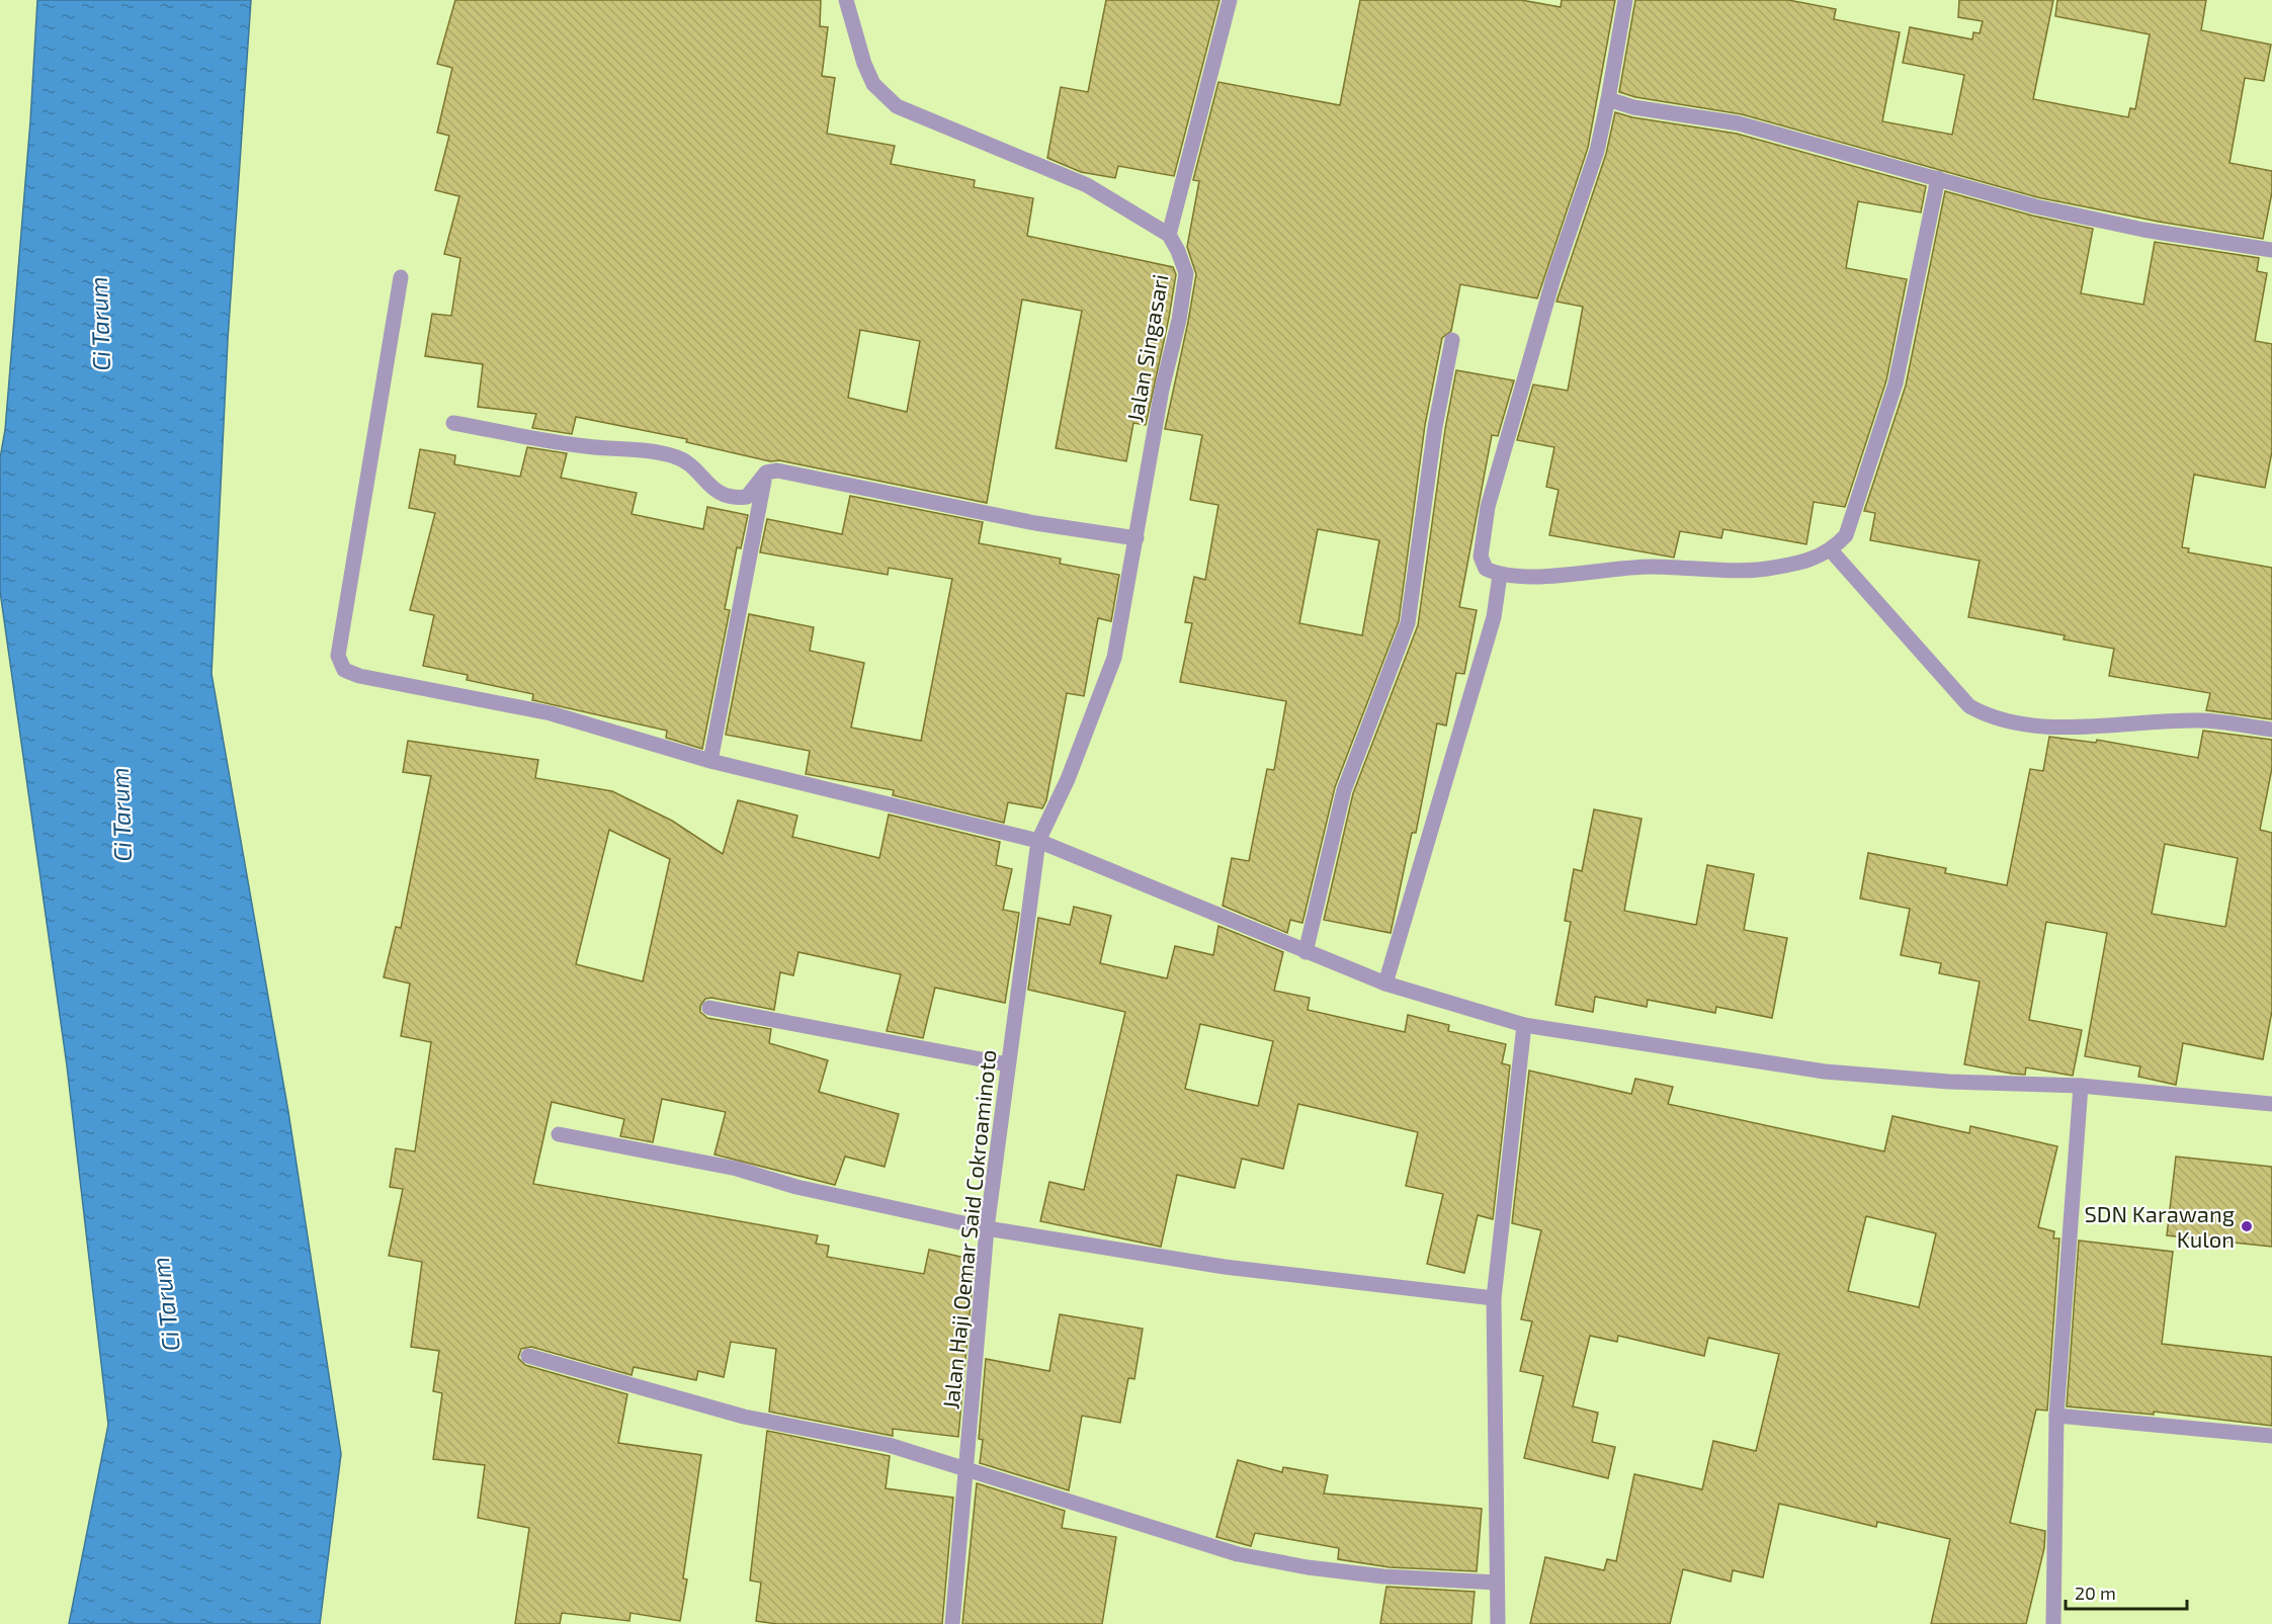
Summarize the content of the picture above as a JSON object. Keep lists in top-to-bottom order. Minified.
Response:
{"streets":{"street":["Jalan Singasari","Jalan Haji Oemar Said Cokroaminoto"]},"crossings":[["Jalan Singasari","Jalan Haji Oemar Said Cokroaminoto"]],"water":["Ci Tarum"],"places":["SDN Karawang Kulon"],"scale_bar":"20 m"}
